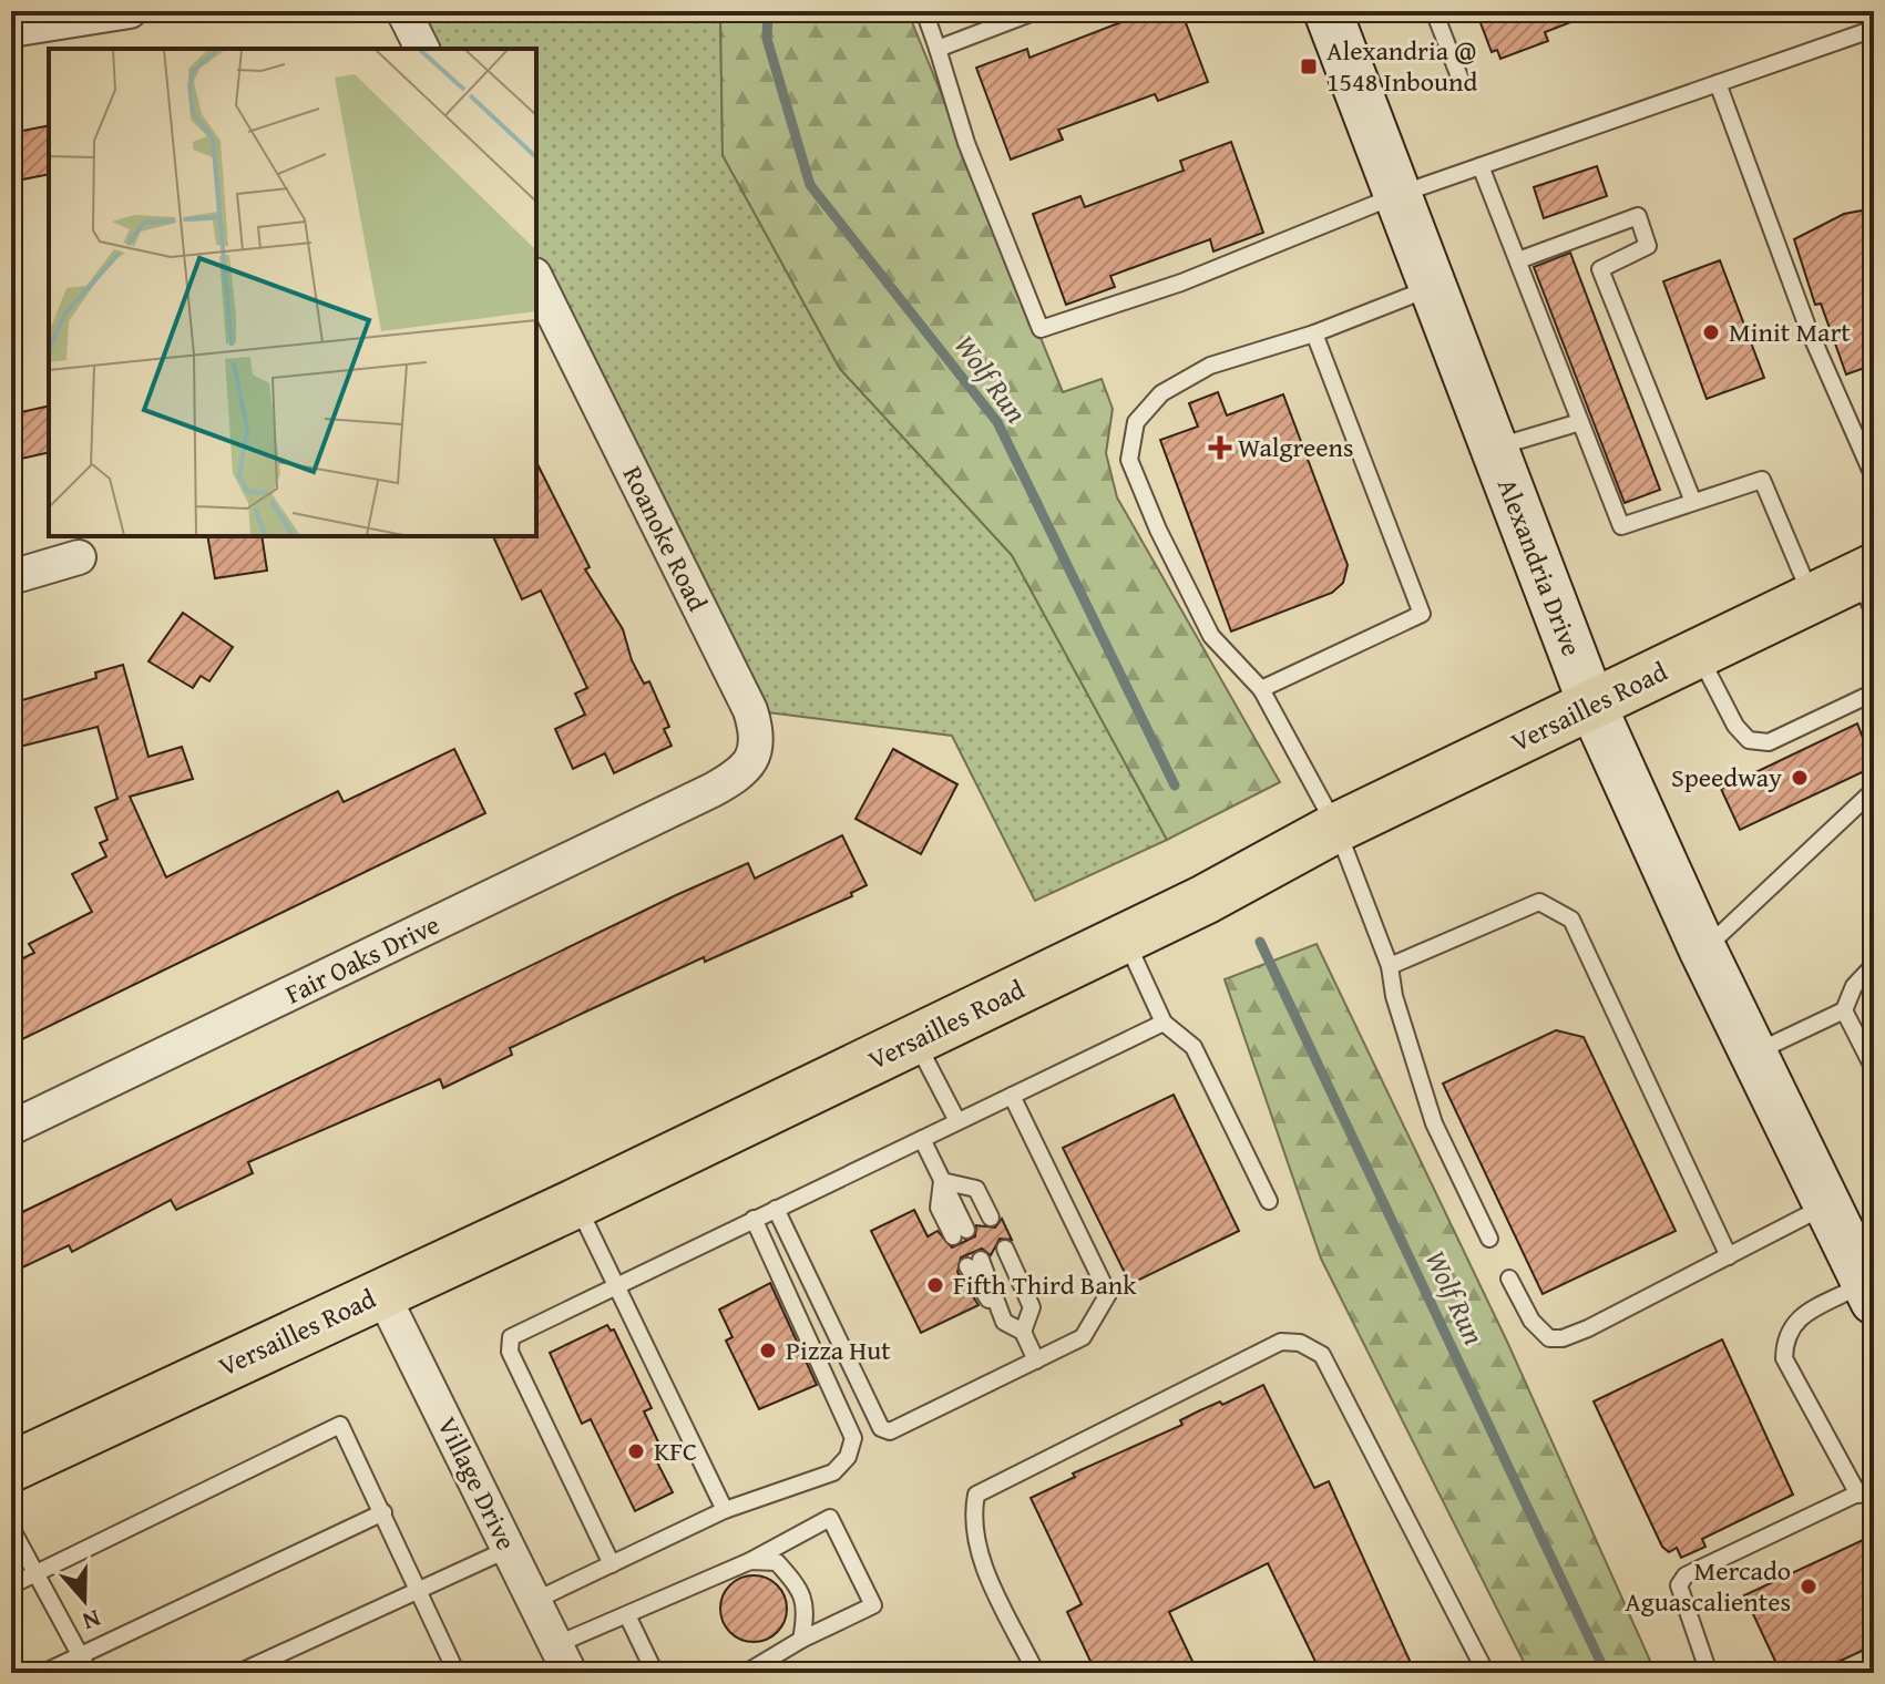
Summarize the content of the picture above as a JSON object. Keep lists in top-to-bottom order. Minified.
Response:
{"streets":{"main road":["Alexandria Drive","Versailles Road"],"street":["Roanoke Road","Fair Oaks Drive","Village Drive"]},"crossings":[["Roanoke Road","Fair Oaks Drive"],["Alexandria Drive","Versailles Road"],["Versailles Road","Village Drive"]],"water":["Wolf Run"],"places":{"transit":["Alexandria @ 1548 Inbound"],"other":["Minit Mart","Speedway","Fifth Third Bank","Pizza Hut","KFC","Mercado Aguascalientes"],"health":["Walgreens"]},"north":"bottom"}
